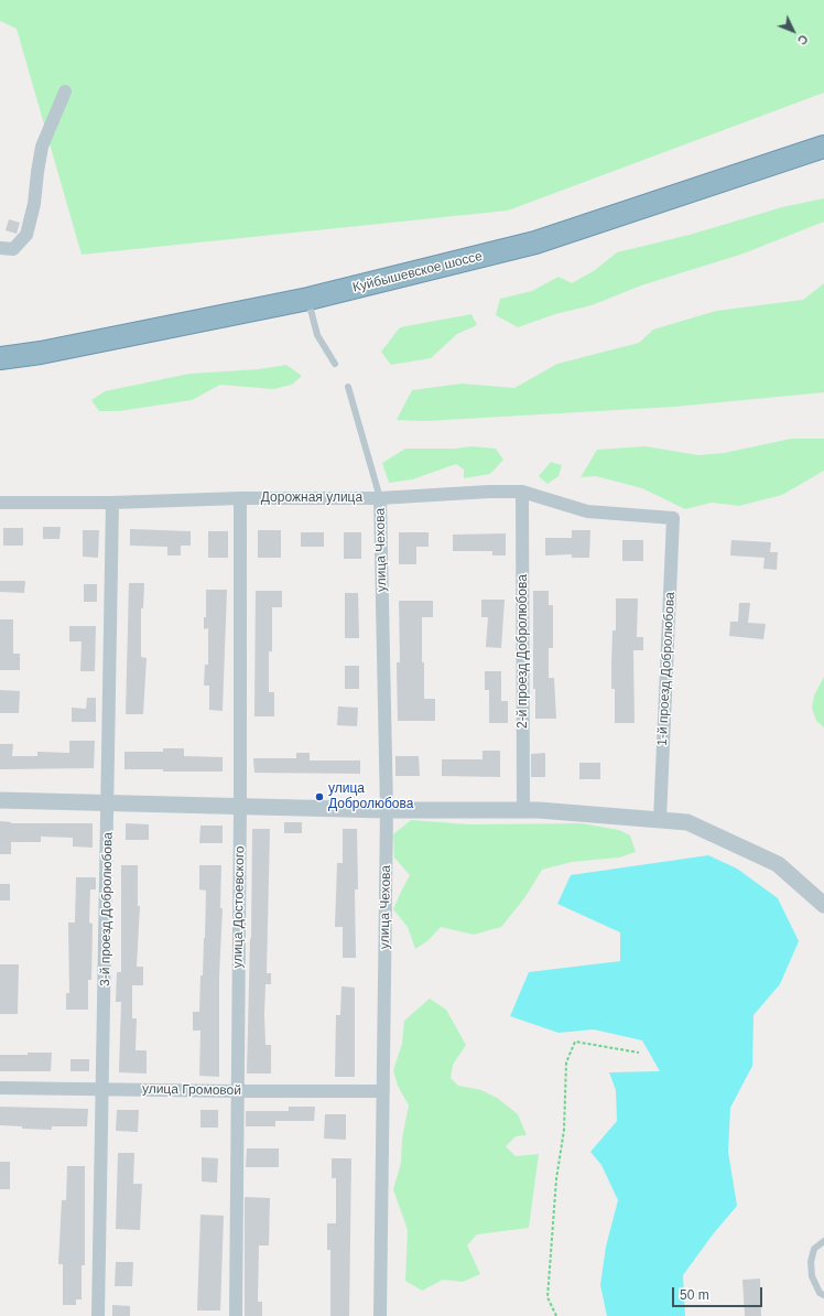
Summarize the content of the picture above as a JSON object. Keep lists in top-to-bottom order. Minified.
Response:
{"streets":{"highway":["Куйбышевское шоссе"],"street":["Дорожная улица","улица Чехова","2-й проезд Добролюбова","1-й проезд Добролюбова","улица Достоевского","3-й проезд Добролюбова","улица Громовой"]},"crossings":[["Дорожная улица","улица Чехова"],["Дорожная улица","2-й проезд Добролюбова"],["Дорожная улица","1-й проезд Добролюбова"],["Дорожная улица","улица Достоевского"],["Дорожная улица","3-й проезд Добролюбова"],["улица Чехова","улица Громовой"],["улица Достоевского","улица Громовой"],["3-й проезд Добролюбова","улица Громовой"]],"places":["улица Добролюбова"],"scale_bar":"50 m","north":"bottom right"}
